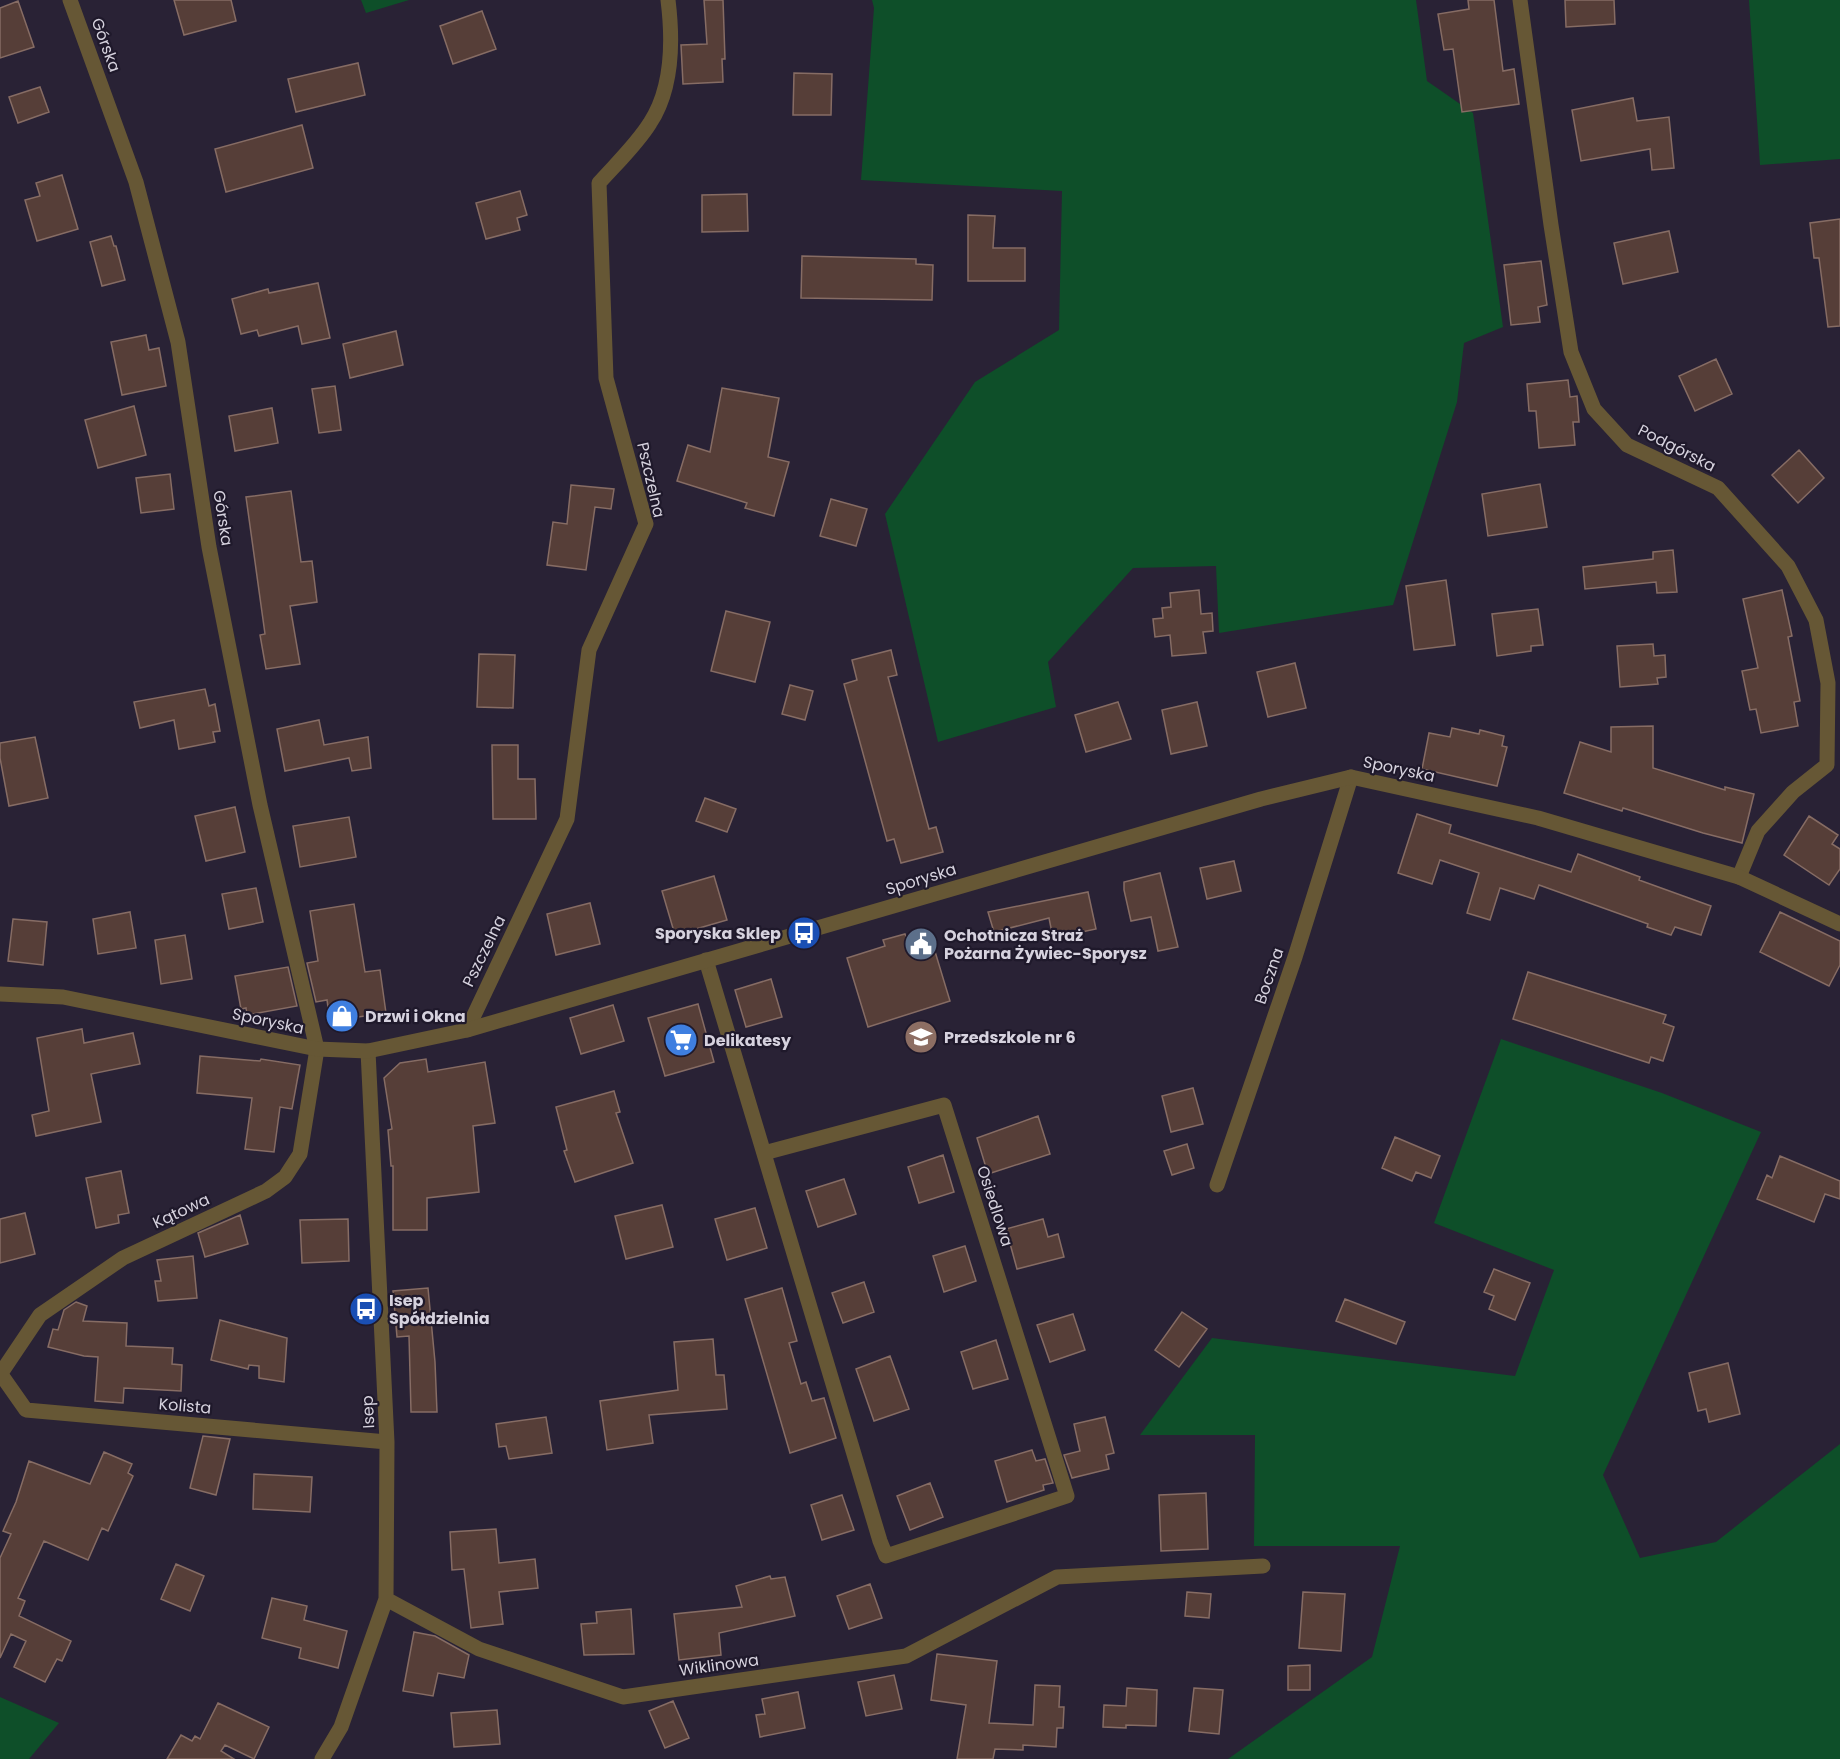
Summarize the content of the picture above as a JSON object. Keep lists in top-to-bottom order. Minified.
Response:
{"streets":{"street":["Górska","Podgórska","Pszczelna","Sporyska","Boczna","Osiedlowa","Kątowa","Kolista","Isep","Wiklinowa"]},"crossings":[["Górska","Sporyska"],["Górska","Kątowa"],["Podgórska","Sporyska"],["Pszczelna","Sporyska"],["Sporyska","Boczna"],["Sporyska","Kątowa"],["Sporyska","Isep"],["Kątowa","Kolista"],["Kolista","Isep"],["Isep","Wiklinowa"]],"places":{"bus stop":["Sporyska Sklep","Isep Spółdzielnia"],"public building":["Ochotnicza Straż Pożarna Żywiec-Sporysz"],"shop":["Drzwi i Okna"],"school or university":["Przedszkole nr 6"],"supermarket":["Delikatesy"]}}
